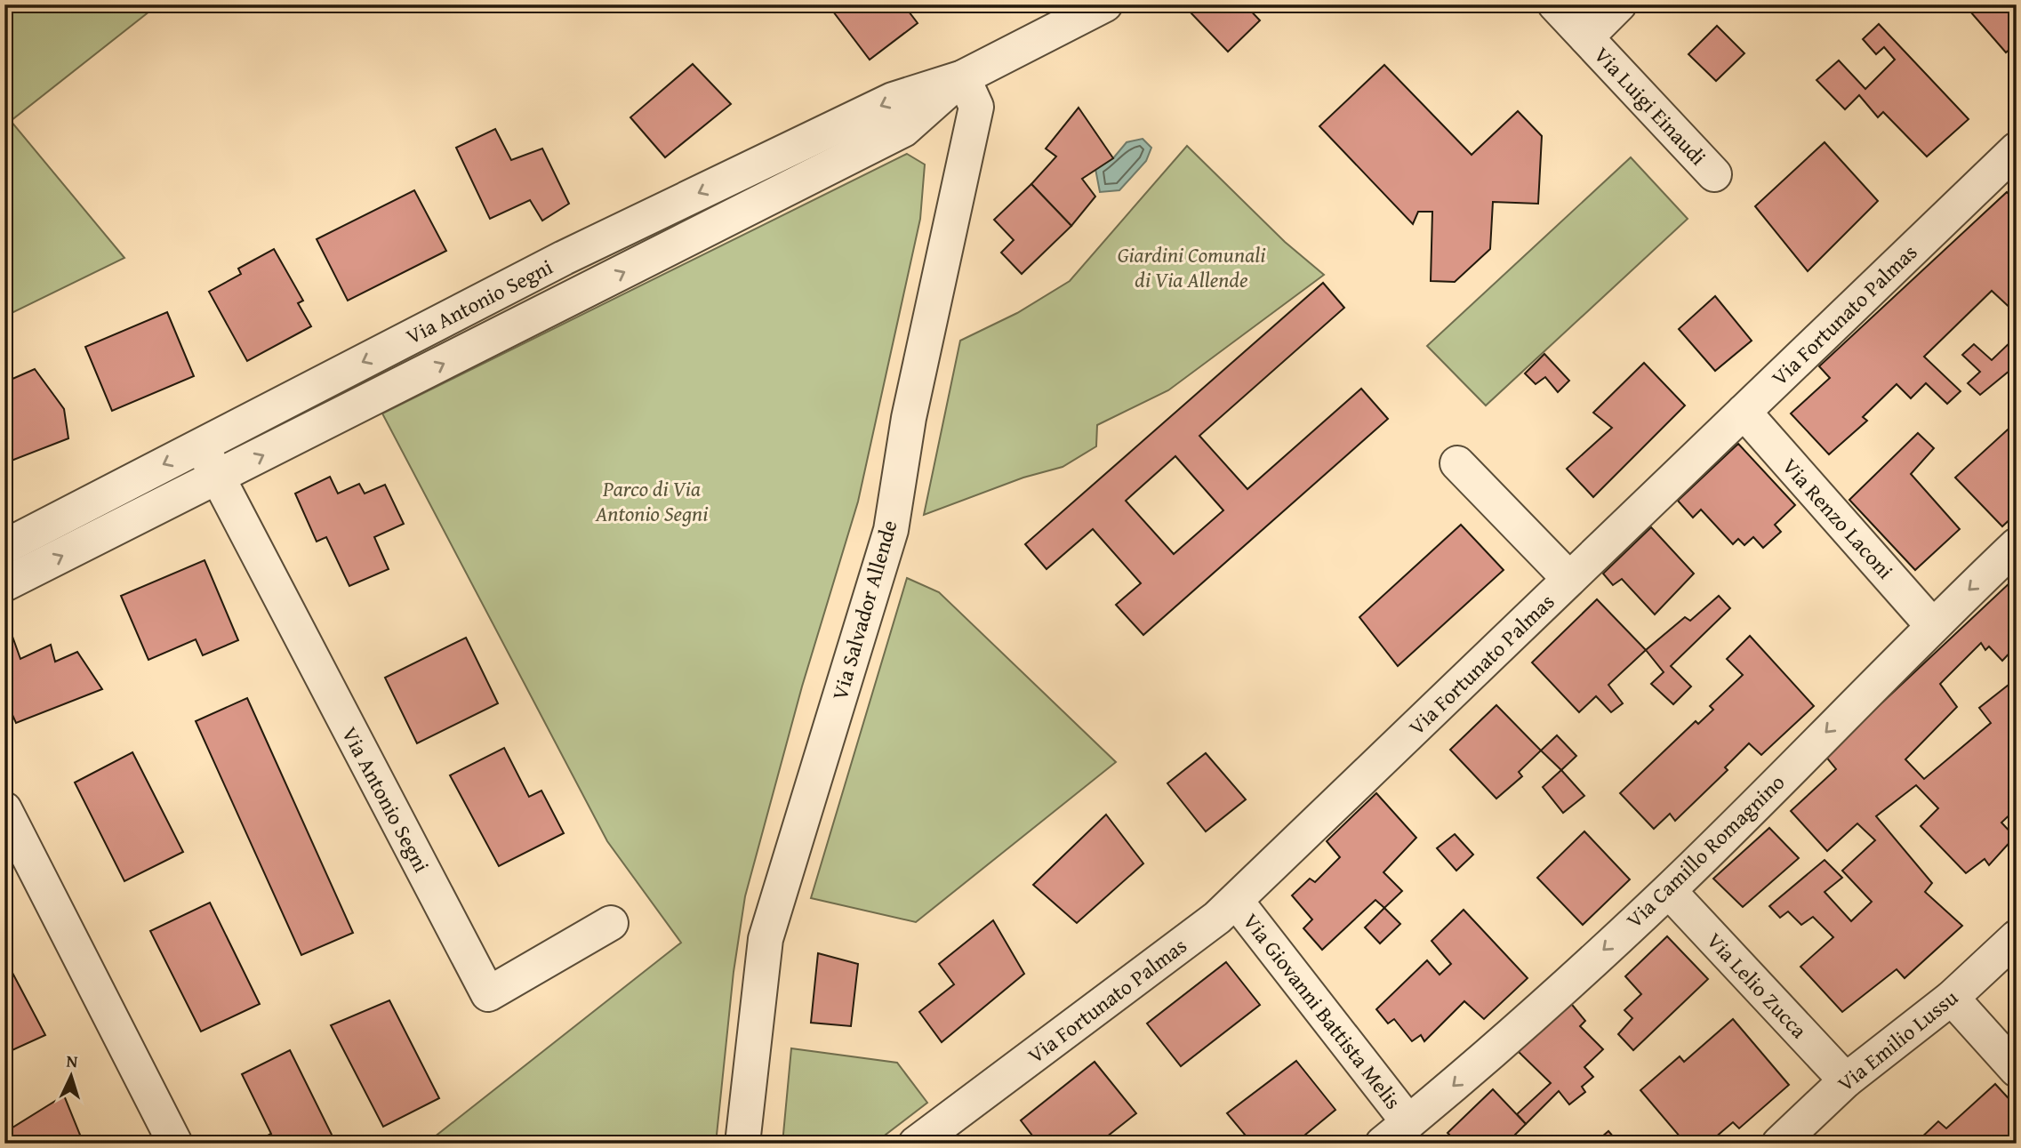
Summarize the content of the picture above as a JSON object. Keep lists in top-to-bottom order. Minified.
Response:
{"streets":{"street":["Via Luigi Einaudi","Via Antonio Segni","Via Fortunato Palmas","Via Renzo Laconi","Via Salvador Allende","Via Camillo Romagnino","Via Lelio Zucca","Via Giovanni Battista Melis","Via Emilio Lussu"]},"crossings":[["Via Antonio Segni","Via Salvador Allende"],["Via Fortunato Palmas","Via Renzo Laconi"],["Via Fortunato Palmas","Via Giovanni Battista Melis"],["Via Renzo Laconi","Via Camillo Romagnino"],["Via Camillo Romagnino","Via Lelio Zucca"],["Via Camillo Romagnino","Via Giovanni Battista Melis"],["Via Lelio Zucca","Via Emilio Lussu"]],"one_way":["Via Camillo Romagnino"],"parks":["Giardini Comunali di Via Allende","Parco di Via Antonio Segni"],"north":"top"}
